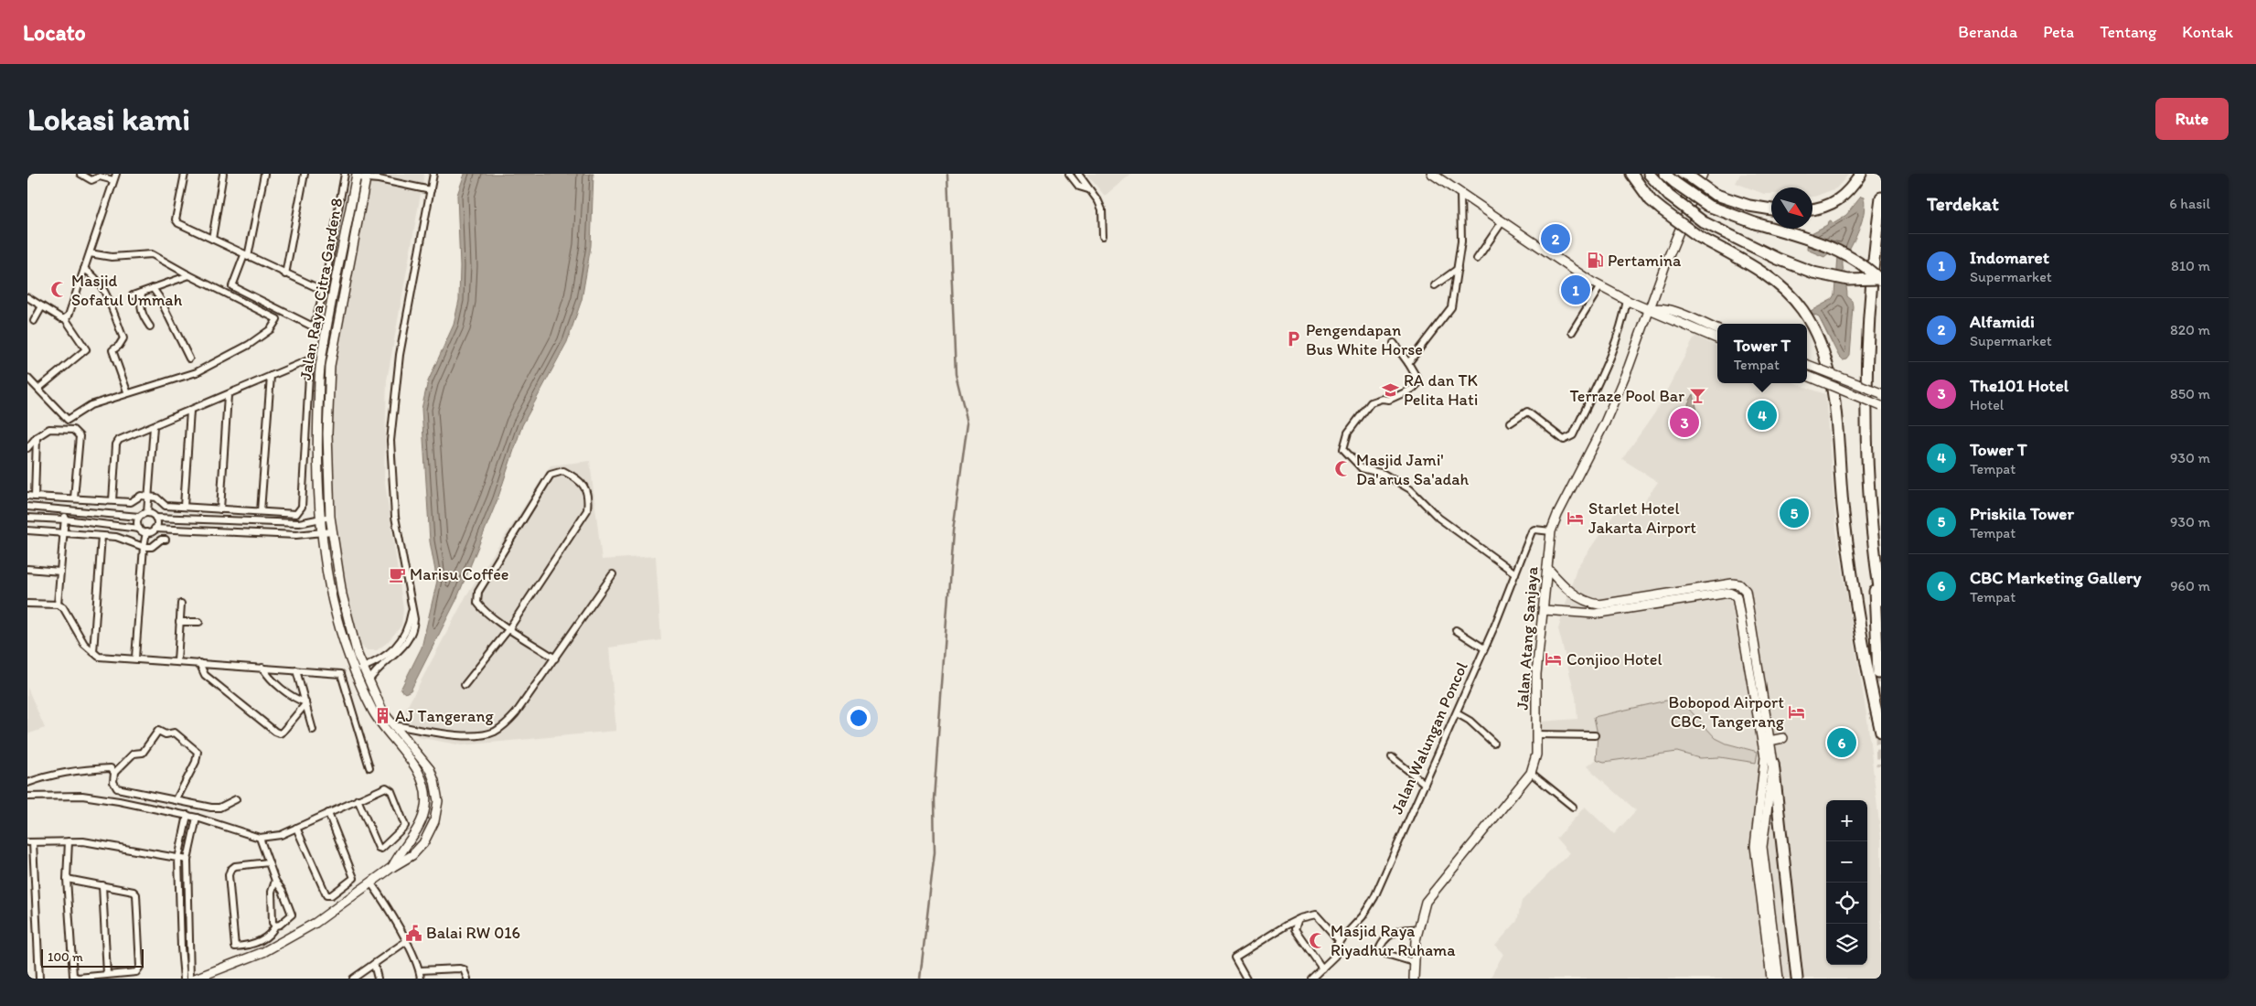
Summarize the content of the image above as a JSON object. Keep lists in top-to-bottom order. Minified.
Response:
{"streets":{"street":["Jalan Raya Citra Garden 8","Jalan Atang Sanjaya","Jalan Walungan Poncol"]},"crossings":[["Jalan Atang Sanjaya","Jalan Walungan Poncol"]],"places":{"fuel station":["Pertamina"],"mosque":["Masjid Sofatul Ummah","Masjid Jami' Da'arus Sa'adah","Masjid Raya Riyadhur Ruhama"],"parking":["Pengendapan Bus White Horse"],"school or university":["RA dan TK Pelita Hati"],"bar":["Terraze Pool Bar"],"hotel":["Starlet Hotel Jakarta Airport","Conjioo Hotel","Bobopod Airport CBC, Tangerang"],"cafe":["Marisu Coffee"],"building":["AJ Tangerang"],"public building":["Balai RW 016"]},"scale_bar":"100 m","north":"bottom right","page":{"header":"Locato","nav":["Beranda","Peta","Tentang","Kontak"],"buttons":"Rute","title":"Lokasi kami","heading":["Terdekat","6 hasil"],"pins":["2","1","4","3","5","6"],"list":[{"mark":"1","name":"Indomaret","note":"Supermarket","value":"810 m"},{"mark":"2","name":"Alfamidi","note":"Supermarket","value":"820 m"},{"mark":"3","name":"The101 Hotel","note":"Hotel","value":"850 m"},{"mark":"4","name":"Tower T","note":"Tempat","value":"930 m"},{"mark":"5","name":"Priskila Tower","note":"Tempat","value":"930 m"},{"mark":"6","name":"CBC Marketing Gallery","note":"Tempat","value":"960 m"}],"popup":["Tower T","Tempat"],"map_buttons":["+","−"],"scale":"100 m"}}
